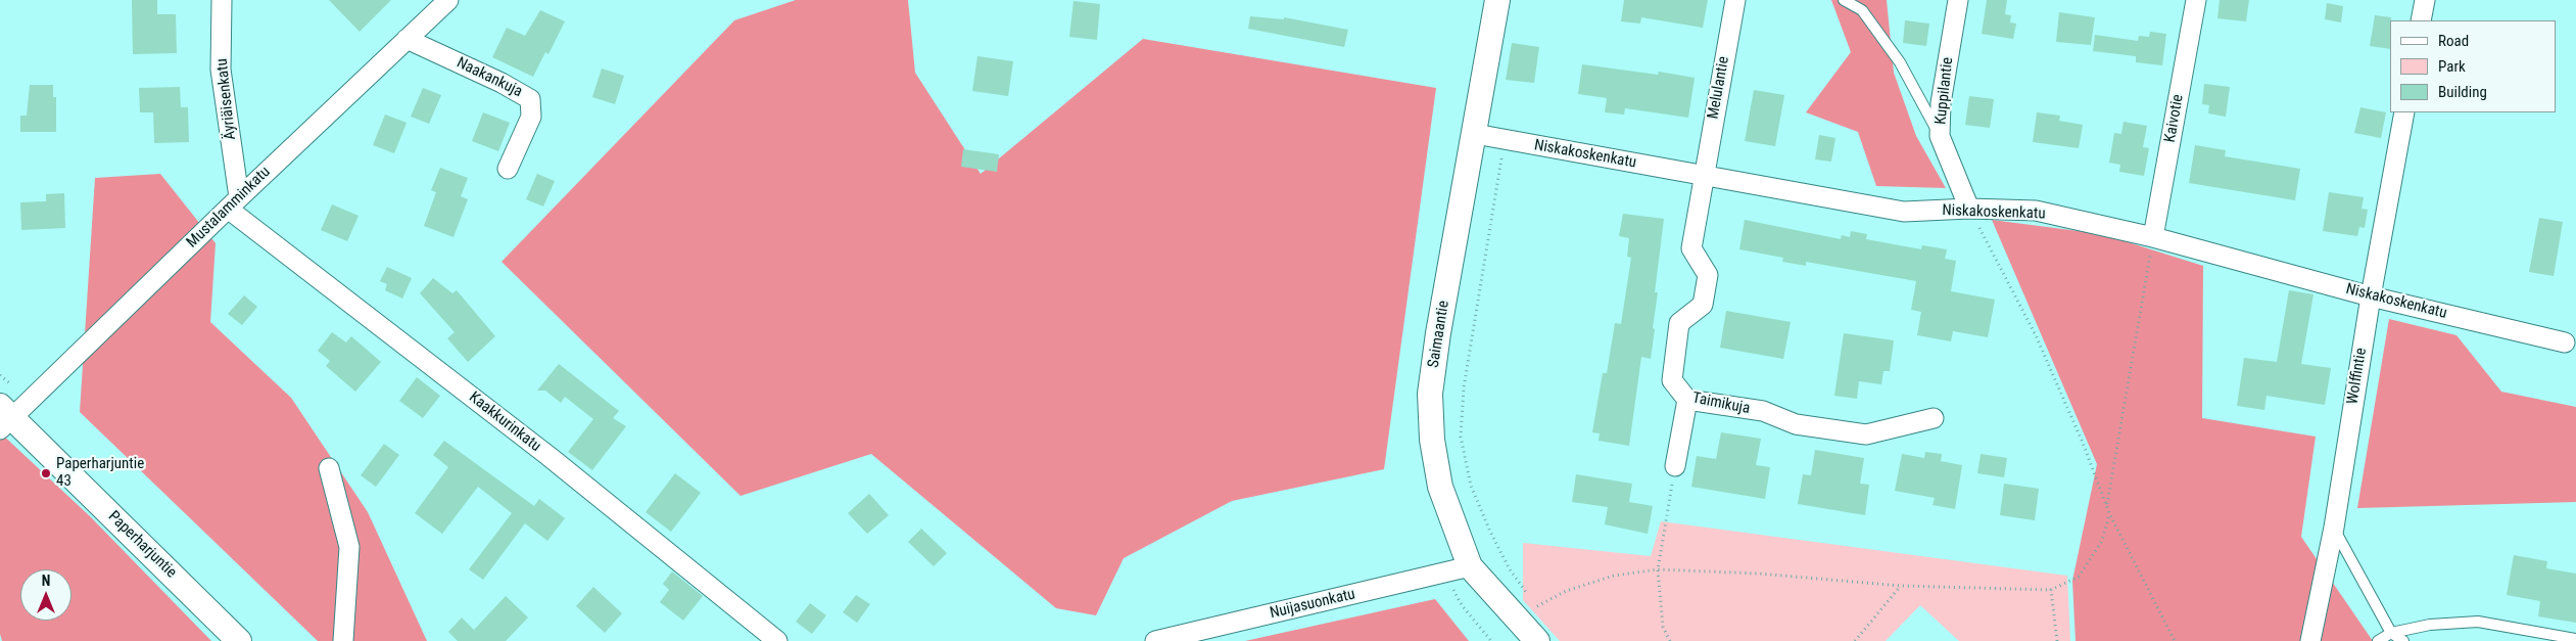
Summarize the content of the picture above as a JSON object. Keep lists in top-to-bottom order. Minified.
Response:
{"streets":{"street":["Naakankuja","Melulantie","Kuppilantie","Äyriäisenkatu","Kaivotie","Niskakoskenkatu","Mustalamminkatu","Saimaantie","Wolffintie","Taimikuja","Kaakkurinkatu","Paperharjuntie","Nuijasuonkatu"]},"crossings":[["Naakankuja","Mustalamminkatu"],["Melulantie","Niskakoskenkatu"],["Melulantie","Taimikuja"],["Kuppilantie","Niskakoskenkatu"],["Äyriäisenkatu","Mustalamminkatu"],["Äyriäisenkatu","Kaakkurinkatu"],["Kaivotie","Niskakoskenkatu"],["Niskakoskenkatu","Saimaantie"],["Niskakoskenkatu","Wolffintie"],["Niskakoskenkatu","Taimikuja"],["Mustalamminkatu","Kaakkurinkatu"],["Mustalamminkatu","Paperharjuntie"],["Saimaantie","Nuijasuonkatu"]],"places":["Paperharjuntie 43"],"legend":["Road","Park","Building"],"north":"top"}
